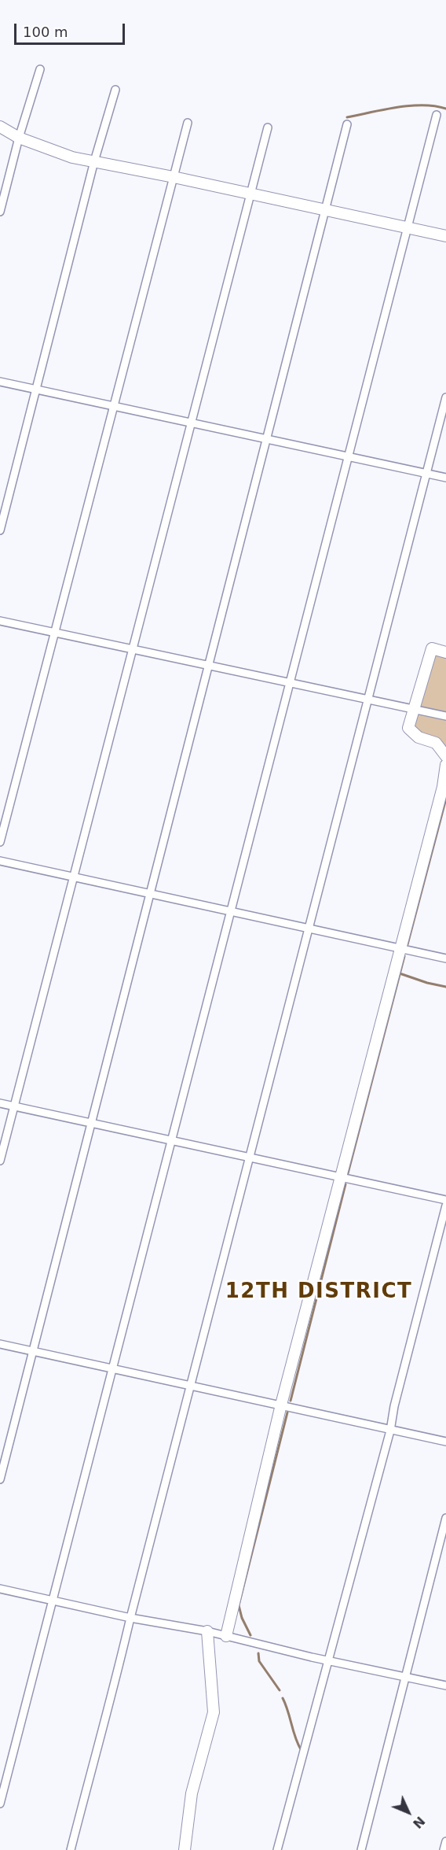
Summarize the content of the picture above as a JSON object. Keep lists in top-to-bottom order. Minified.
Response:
{"districts":["12TH DISTRICT"],"scale_bar":"100 m","north":"bottom right"}
